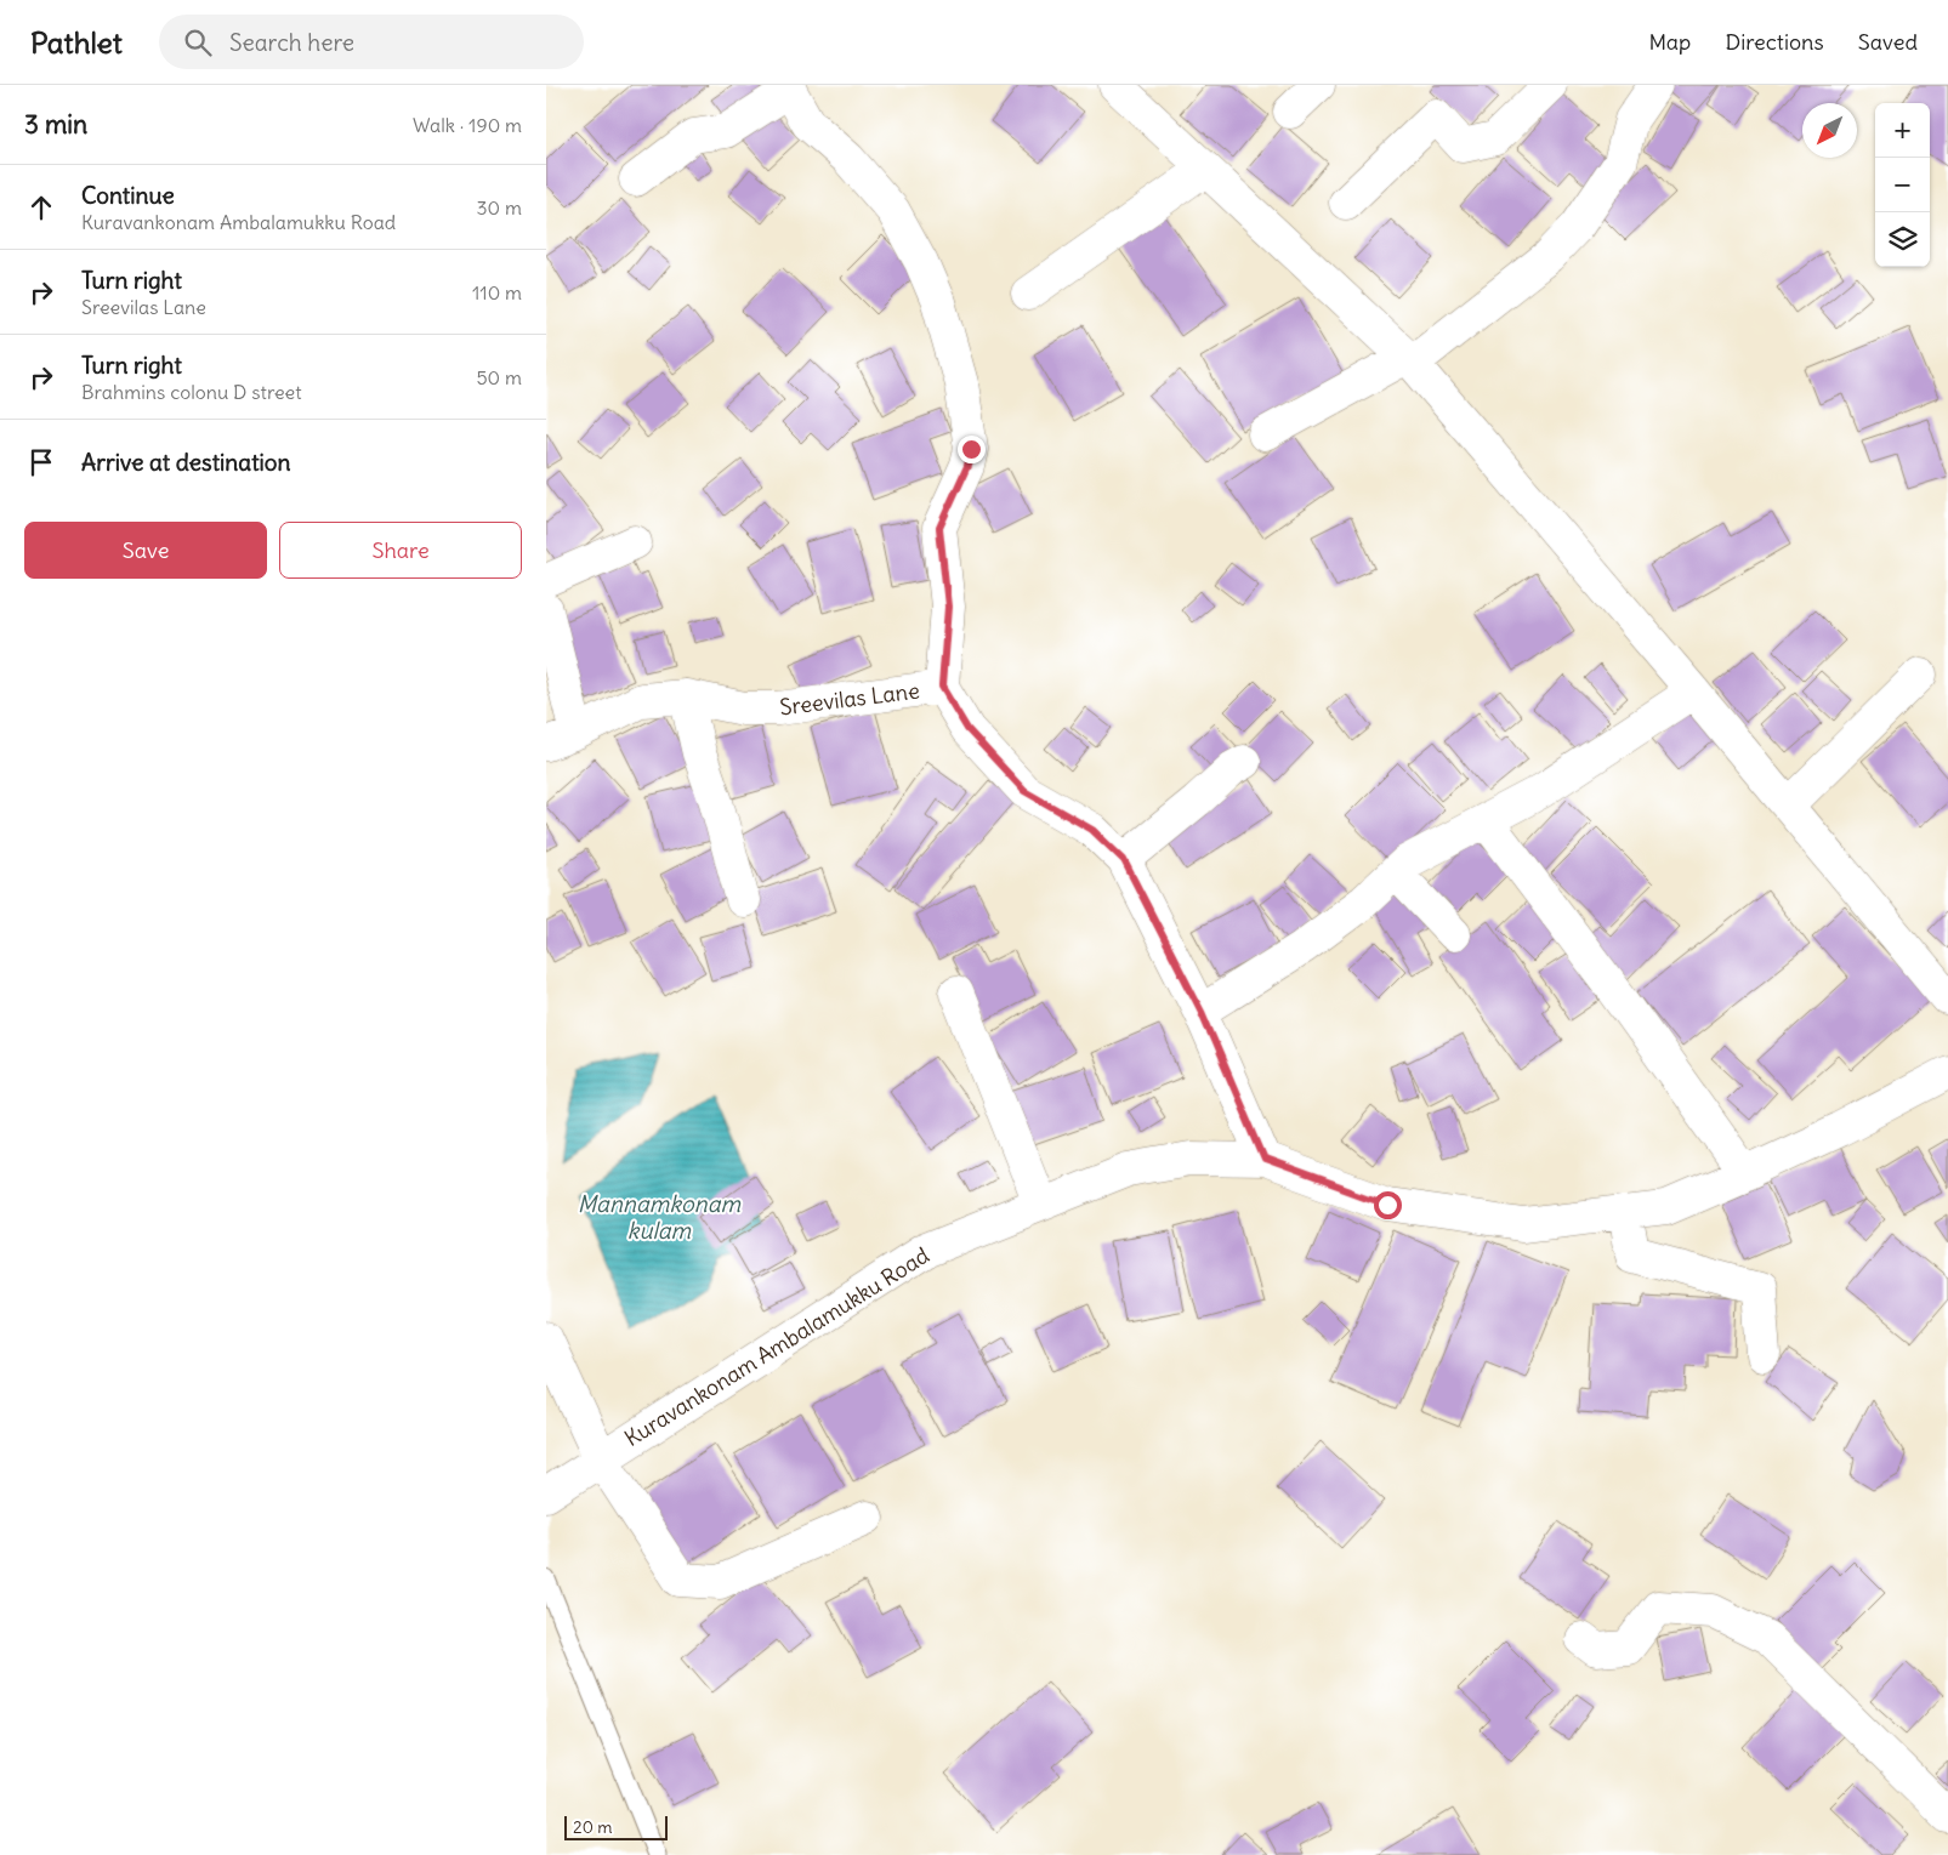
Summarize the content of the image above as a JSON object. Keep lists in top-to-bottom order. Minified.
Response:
{"streets":{"street":["Sreevilas Lane","Kuravankonam Ambalamukku Road"]},"crossings":[["Sreevilas Lane","Kuravankonam Ambalamukku Road"]],"water":["Mannamkonam kulam"],"scale_bar":"20 m","north":"bottom left","page":{"header":"Pathlet","search":"Search here","nav":["Map","Directions","Saved"],"heading":["3 min","Walk · 190 m"],"map_buttons":["+","−"],"list":[["Continue","Kuravankonam Ambalamukku Road","30 m"],["Turn right","Sreevilas Lane","110 m"],["Turn right","Brahmins colonu D street","50 m"],"Arrive at destination"],"buttons":["Save","Share"],"scale":"20 m"}}
